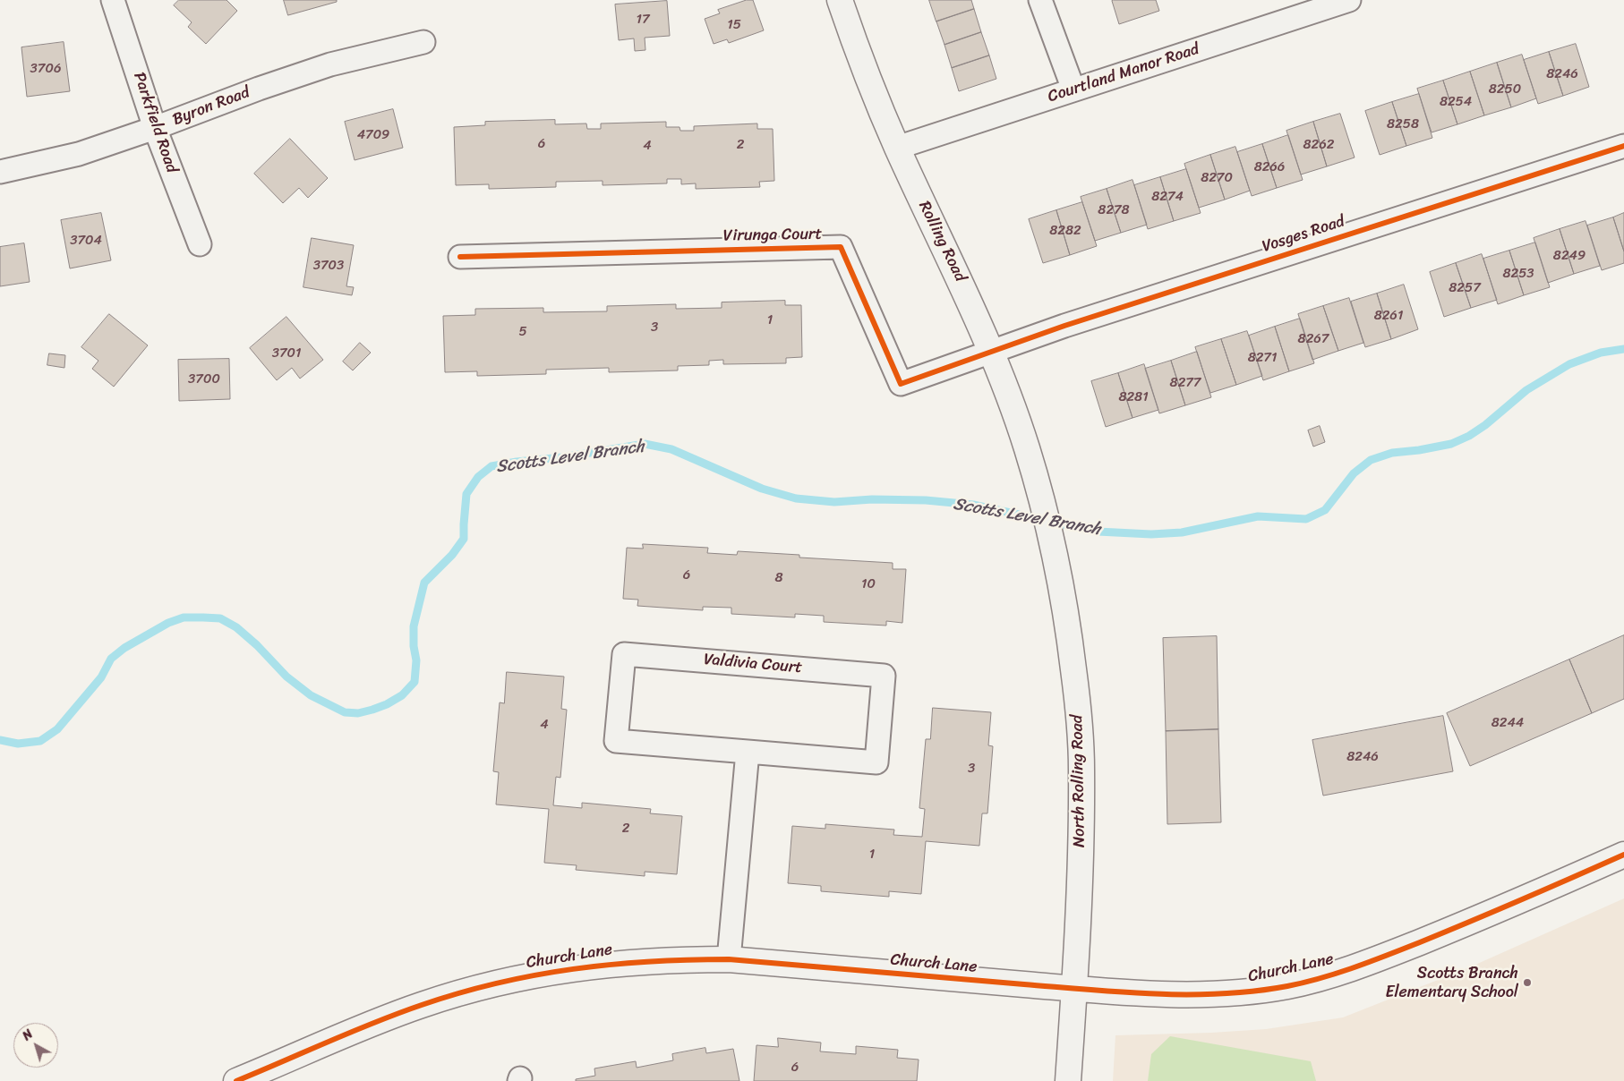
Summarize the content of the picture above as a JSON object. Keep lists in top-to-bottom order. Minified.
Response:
{"streets":{"street":["Courtland Manor Road","Byron Road","Parkfield Road","Vosges Road","Virunga Court","Rolling Road","Valdivia Court","North Rolling Road","Church Lane"]},"crossings":[["Courtland Manor Road","Rolling Road"],["Byron Road","Parkfield Road"],["Vosges Road","Virunga Court"],["Vosges Road","Rolling Road"],["Virunga Court","Rolling Road"],["Rolling Road","North Rolling Road"],["North Rolling Road","Church Lane"]],"water":["Scotts Level Branch"],"places":["Scotts Branch Elementary School"],"house_numbers":["17","15","3706","8246","8250","8254","8258","4709","6","2","8262","4","8266","8270","8274","8278","8282","3704","8249","3703","8253","8257","8261","1","3","5","8267","3701","8271","3700","8277","8281","6","8","10","8244","4","8246","3","2","1","6"],"north":"top left"}
